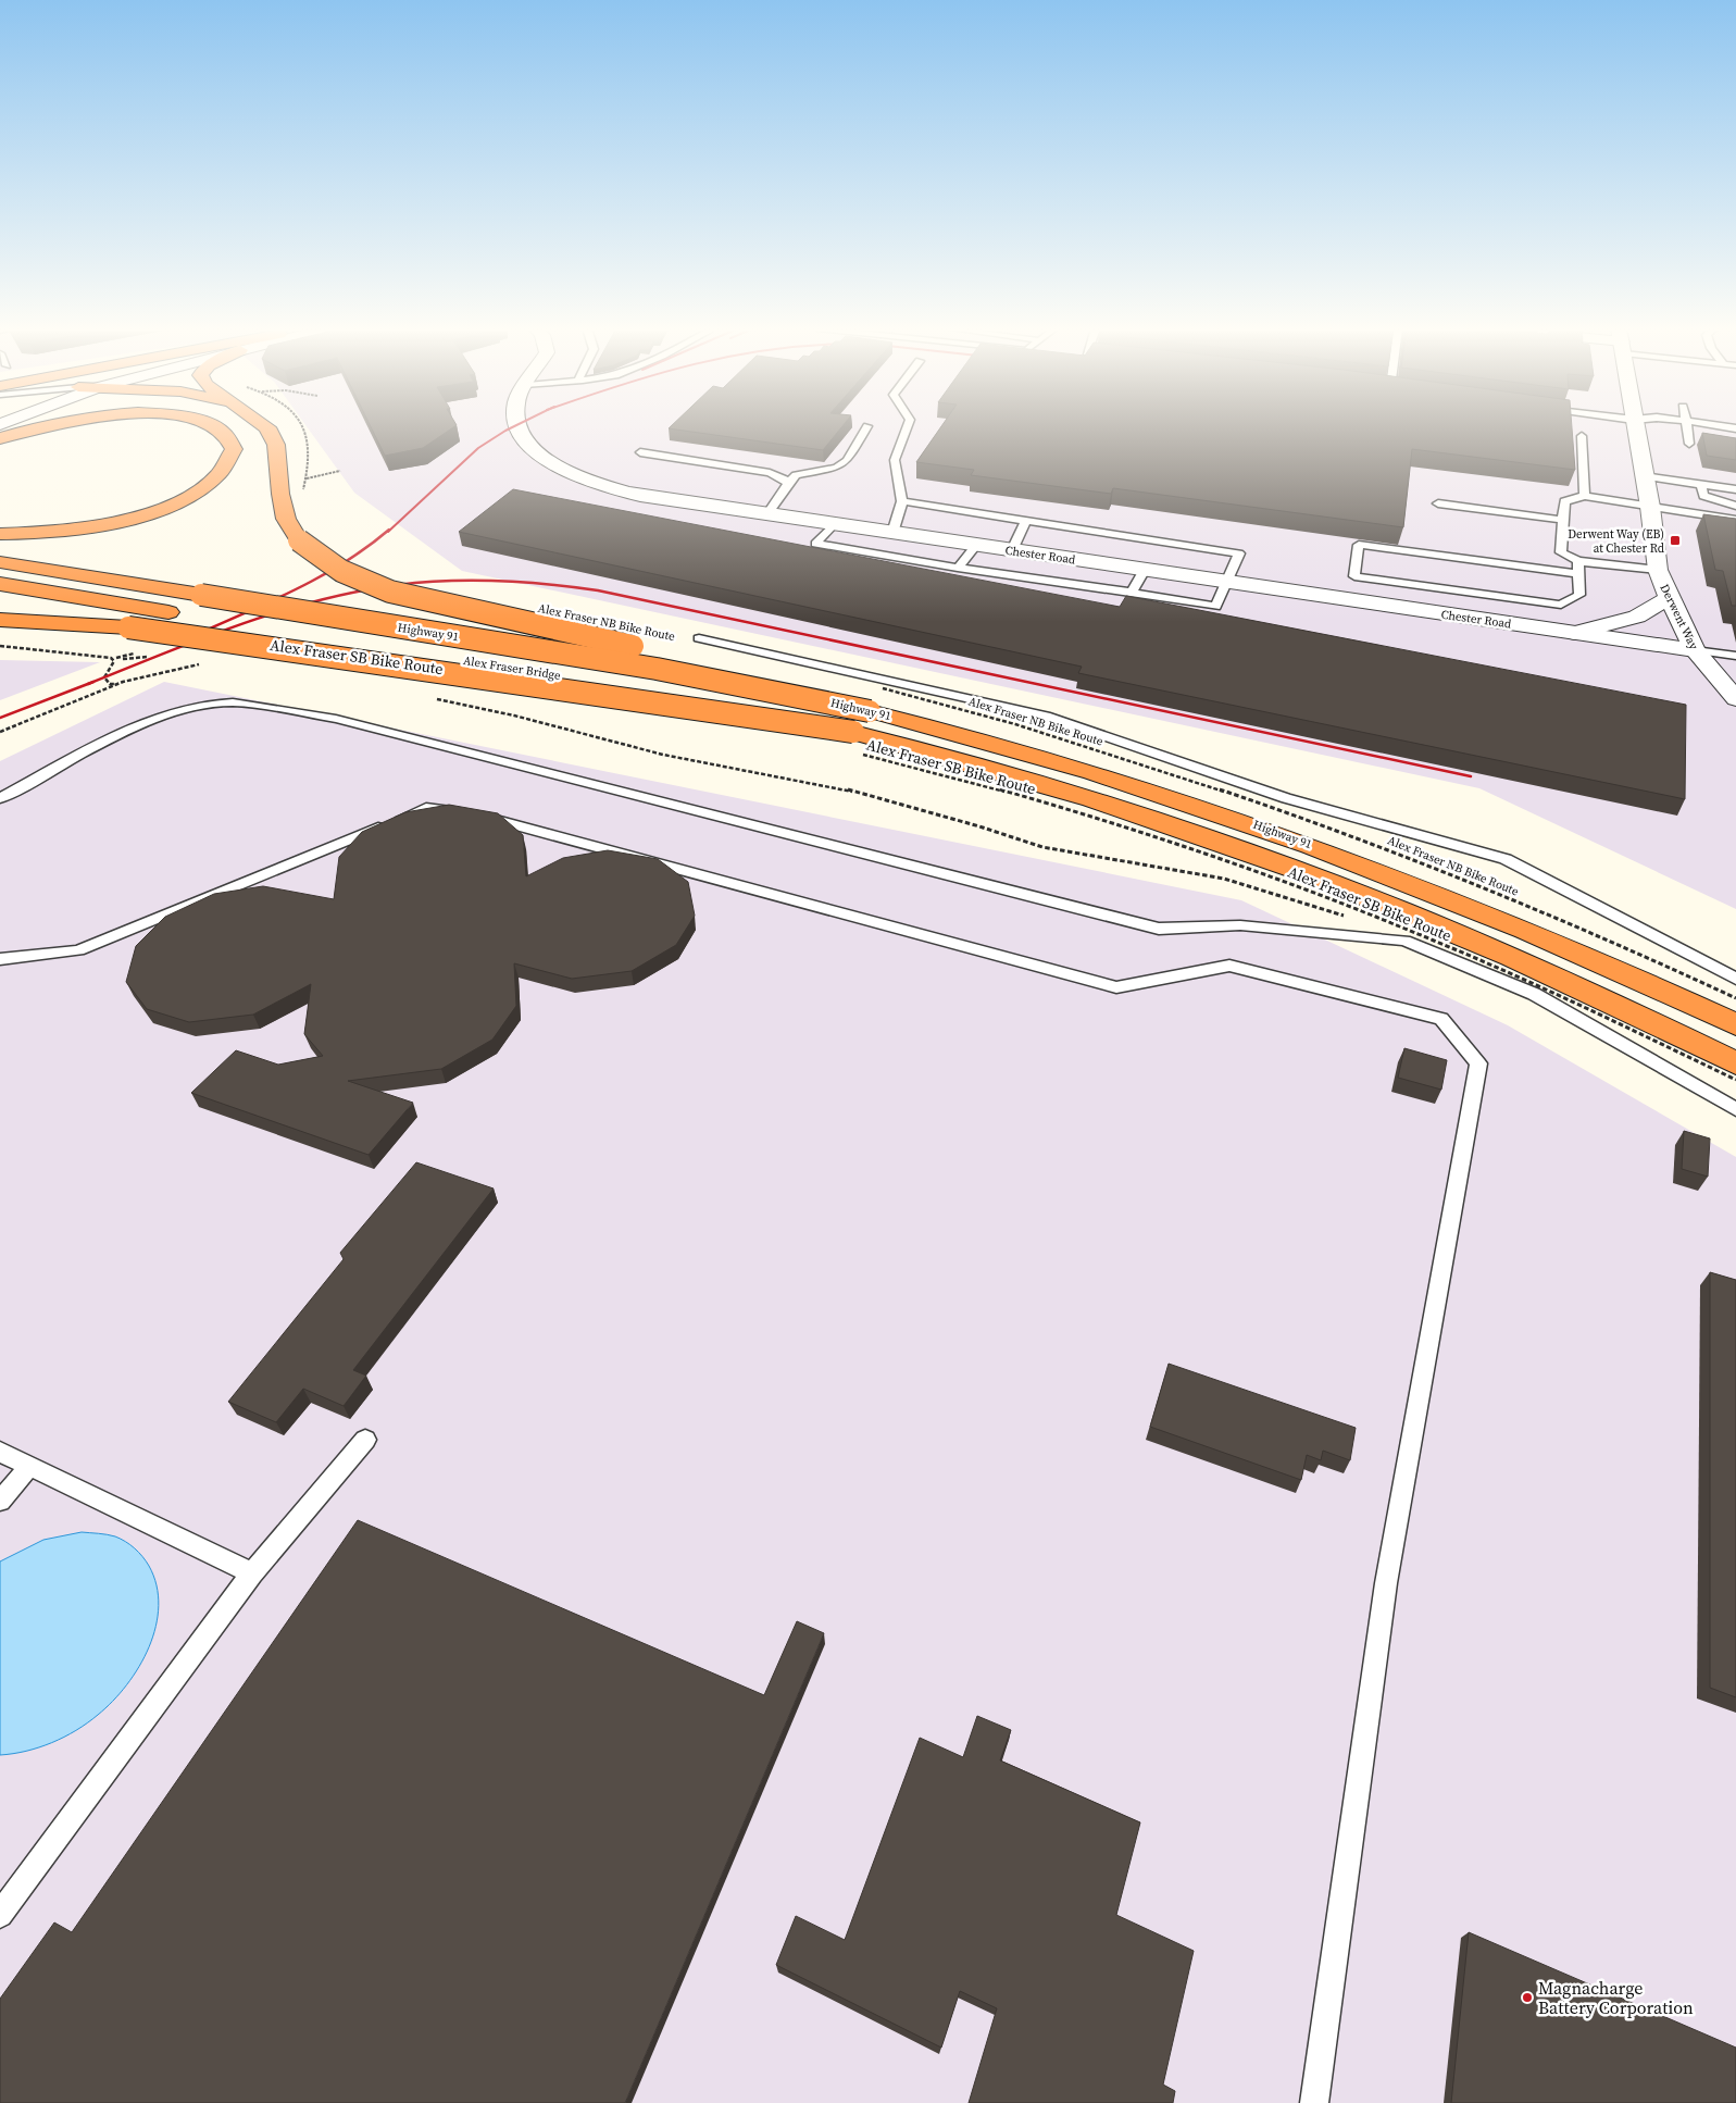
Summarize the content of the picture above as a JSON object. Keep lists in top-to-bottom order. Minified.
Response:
{"streets":{"highway":["Highway 91","Alex Fraser Bridge"],"street":["Chester Road","Derwent Way"],"path":["Alex Fraser NB Bike Route","Alex Fraser SB Bike Route"]},"crossings":[["Chester Road","Derwent Way"],["Highway 91","Alex Fraser SB Bike Route"],["Highway 91","Alex Fraser Bridge"],["Alex Fraser SB Bike Route","Alex Fraser Bridge"]],"places":{"transit":["Derwent Way (EB) at Chester Rd"],"other":["Magnacharge Battery Corporation"]}}
